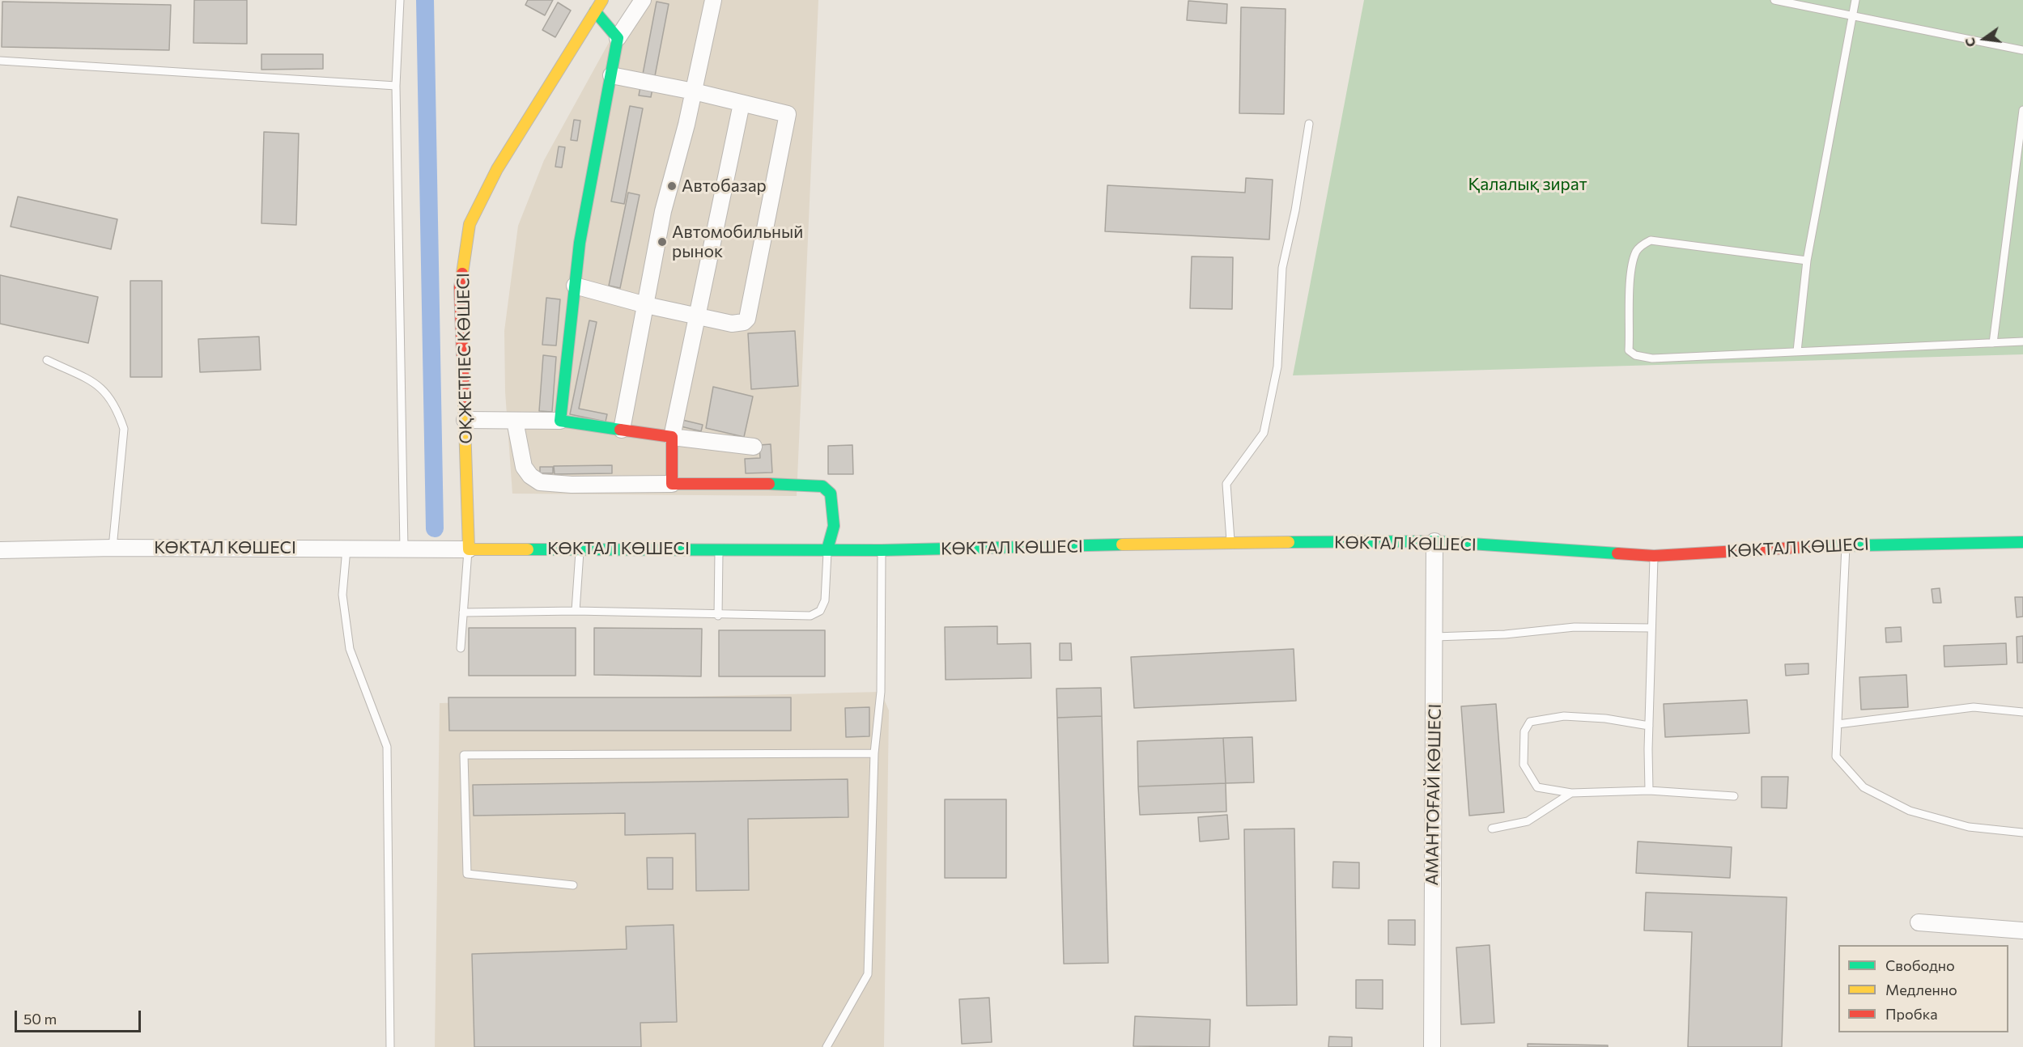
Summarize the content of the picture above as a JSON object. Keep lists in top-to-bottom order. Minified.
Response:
{"streets":{"street":["ОҚЖЕТПЕС КӨШЕСІ","КӨКТАЛ КӨШЕСІ","АМАНТОҒАЙ КӨШЕСІ"]},"crossings":[["ОҚЖЕТПЕС КӨШЕСІ","КӨКТАЛ КӨШЕСІ"],["КӨКТАЛ КӨШЕСІ","АМАНТОҒАЙ КӨШЕСІ"]],"parks":["Қалалық зират"],"places":["Автобазар","Автомобильный рынок"],"legend":["Свободно","Медленно","Пробка"],"scale_bar":"50 m","north":"left"}
